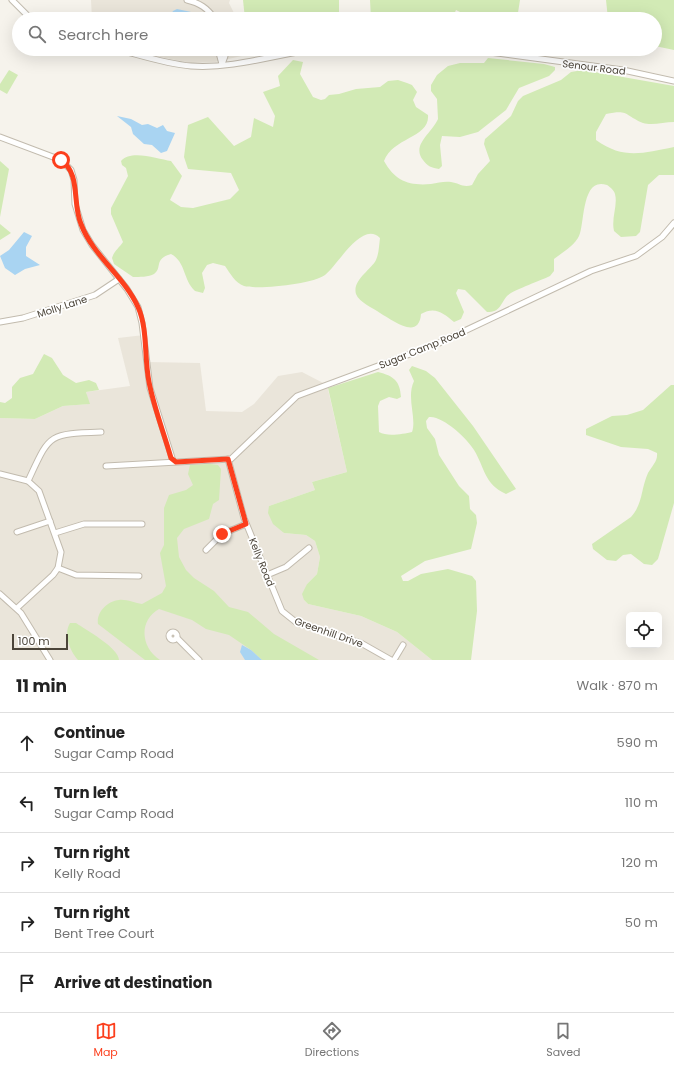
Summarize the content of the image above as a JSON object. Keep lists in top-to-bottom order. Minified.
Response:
{"streets":{"street":["Senour Road","Molly Lane","Sugar Camp Road","Kelly Road","Greenhill Drive"]},"crossings":[["Sugar Camp Road","Kelly Road"],["Kelly Road","Greenhill Drive"]],"scale_bar":"100 m","page":{"search":"Search here","scale":"100 m","heading":["11 min","Walk · 870 m"],"list":[["Continue","Sugar Camp Road","590 m"],["Turn left","Sugar Camp Road","110 m"],["Turn right","Kelly Road","120 m"],["Turn right","Bent Tree Court","50 m"],"Arrive at destination"],"nav":["Map","Directions","Saved"]}}
